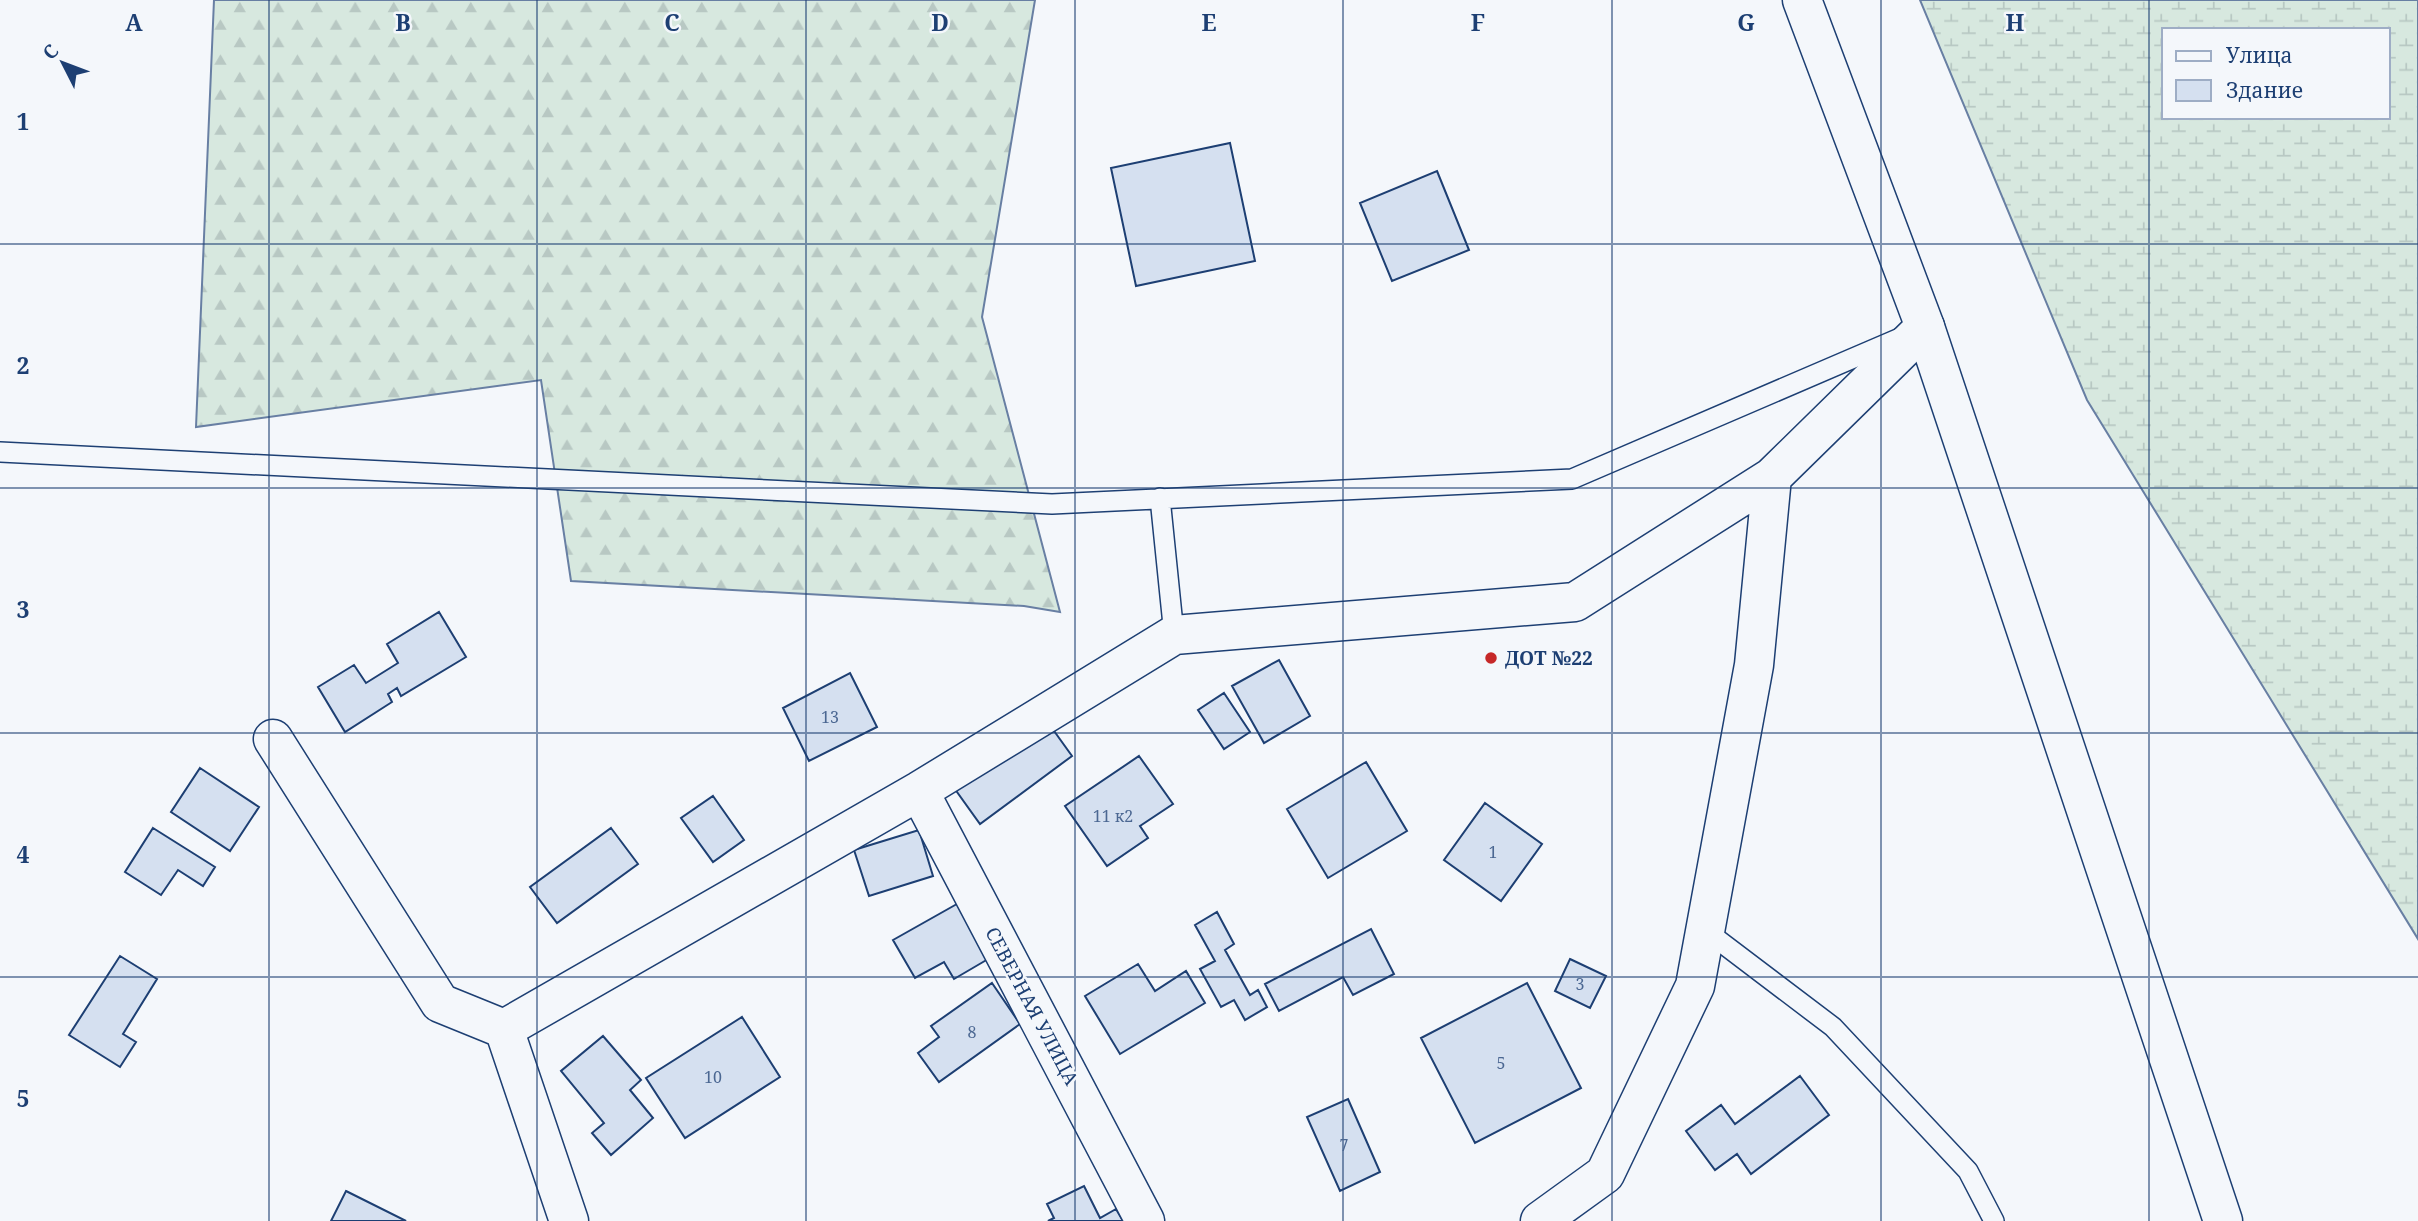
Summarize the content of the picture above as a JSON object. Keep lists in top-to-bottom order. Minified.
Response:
{"streets":{"street":["СЕВЕРНАЯ УЛИЦА"]},"places":["ДОТ №22"],"house_numbers":["13","11 к2","1","3","8","5","10","7"],"legend":["Улица","Здание"],"north":"top left","grid":{"columns":["A","B","C","D","E","F","G","H"],"rows":["1","2","3","4","5"]}}
